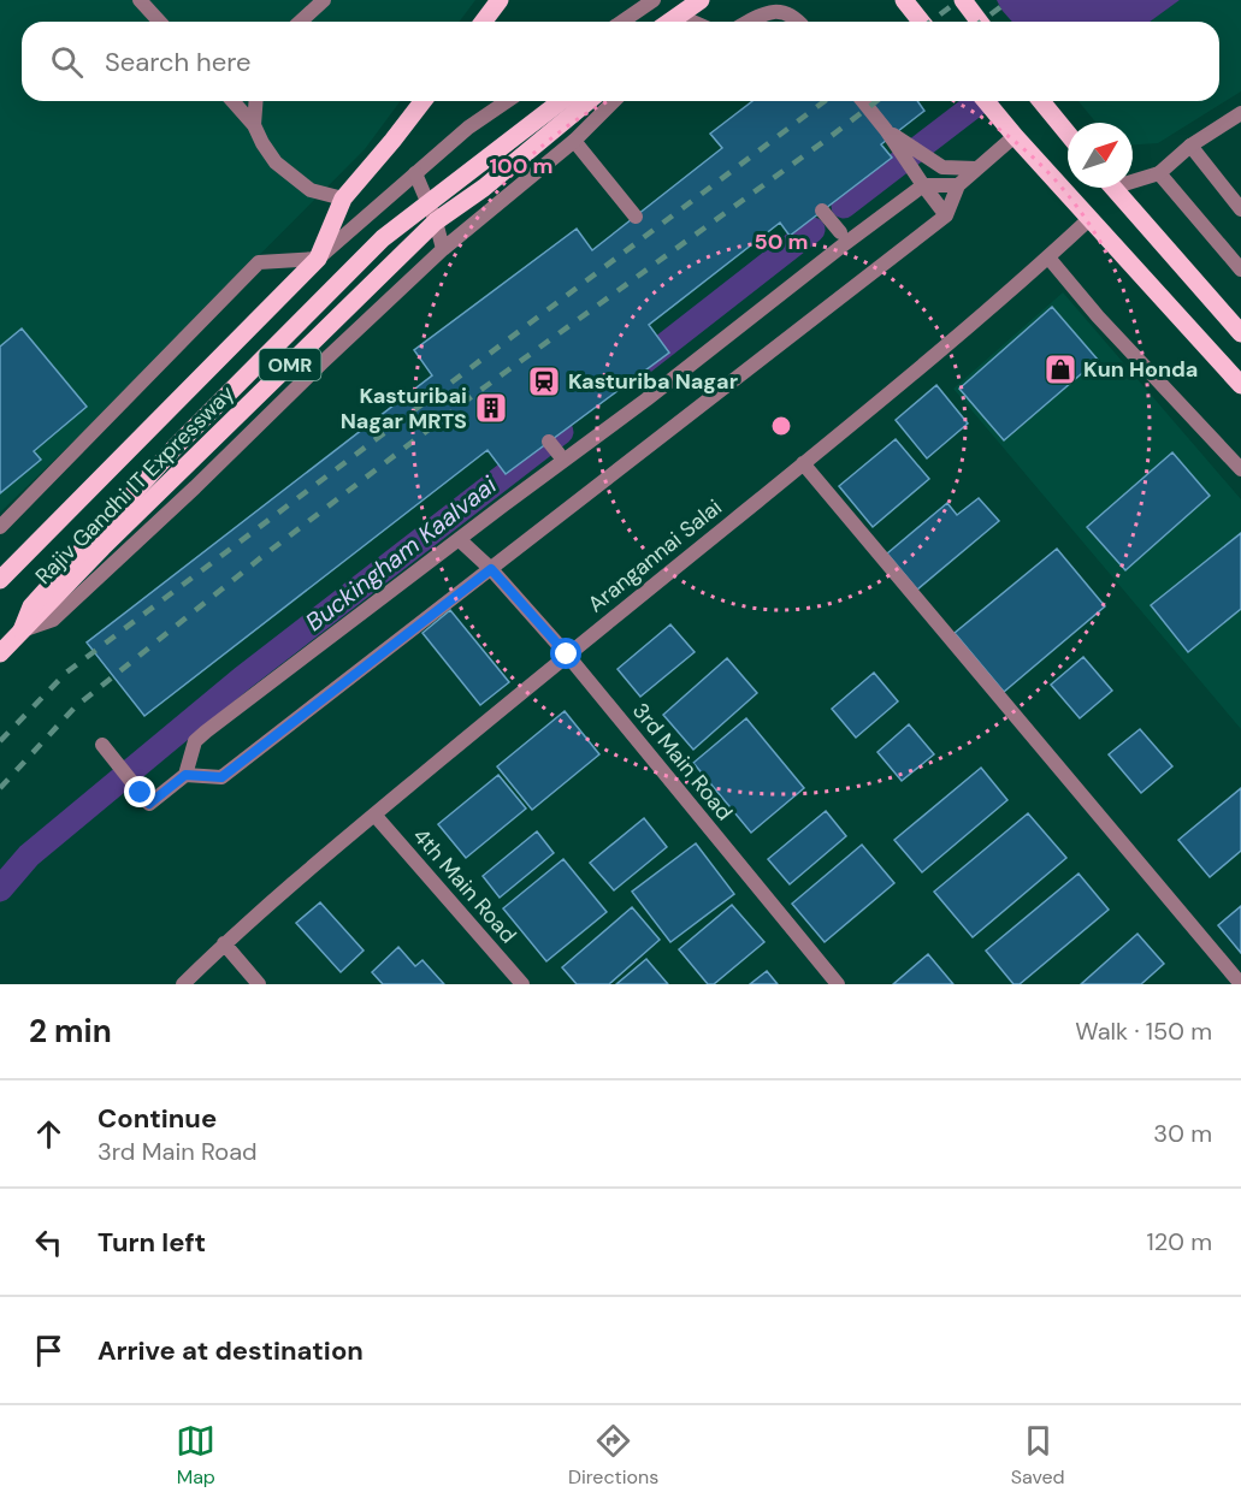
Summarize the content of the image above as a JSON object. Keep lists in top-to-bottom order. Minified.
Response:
{"streets":{"main road":["OMR","Rajiv Gandhi IT Expressway"],"street":["Arangannai Salai","3rd Main Road","4th Main Road"]},"crossings":[["Arangannai Salai","3rd Main Road"],["Arangannai Salai","4th Main Road"]],"water":["Buckingham Kaalvaai"],"places":{"shop":["Kun Honda"],"station":["Kasturiba Nagar"],"building":["Kasturibai Nagar MRTS"]},"north":"top right","page":{"search":"Search here","heading":["2 min","Walk · 150 m"],"list":[["Continue","3rd Main Road","30 m"],["Turn left","120 m"],"Arrive at destination"],"nav":["Map","Directions","Saved"]},"rings":["100 m","50 m"]}
